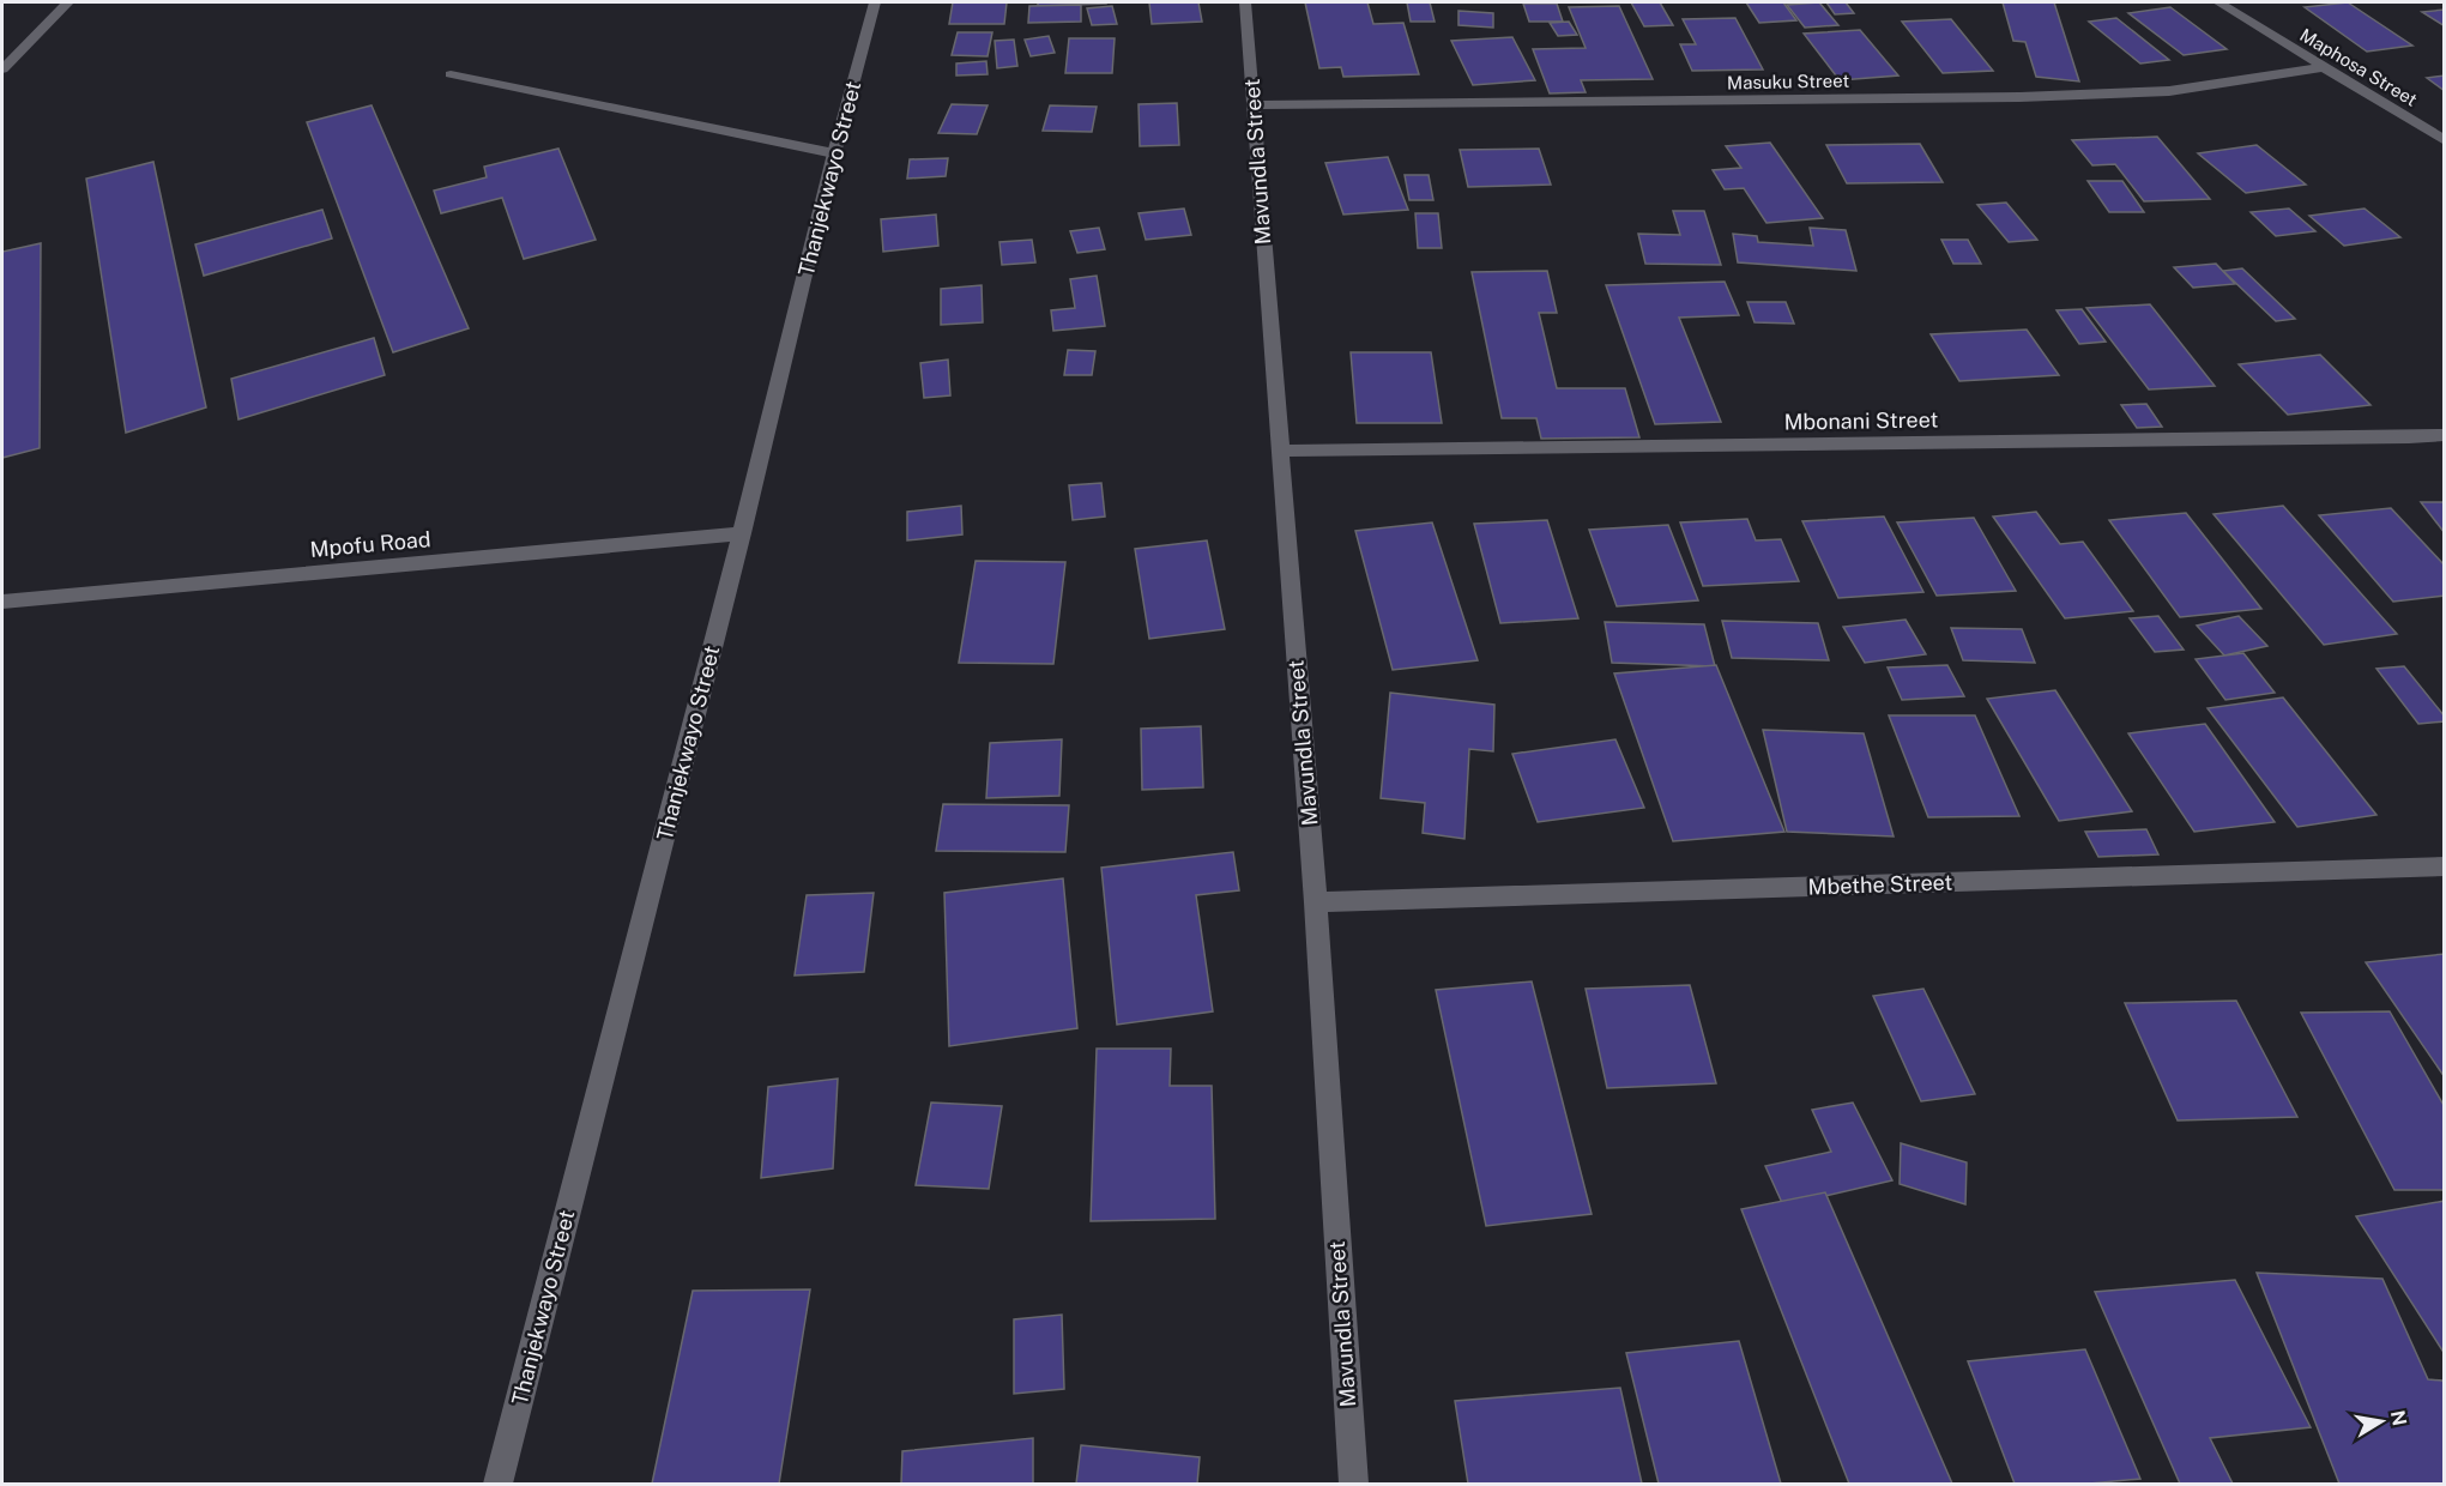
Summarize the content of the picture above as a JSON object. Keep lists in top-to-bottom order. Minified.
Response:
{"streets":{"street":["Maphosa Street","Masuku Street","Mavundla Street","Thanjekwayo Street","Mbonani Street","Mpofu Road","Mbethe Street"]},"crossings":[["Maphosa Street","Masuku Street"],["Masuku Street","Mavundla Street"],["Mavundla Street","Mbonani Street"],["Mavundla Street","Mbethe Street"],["Thanjekwayo Street","Mpofu Road"]],"north":"right"}
